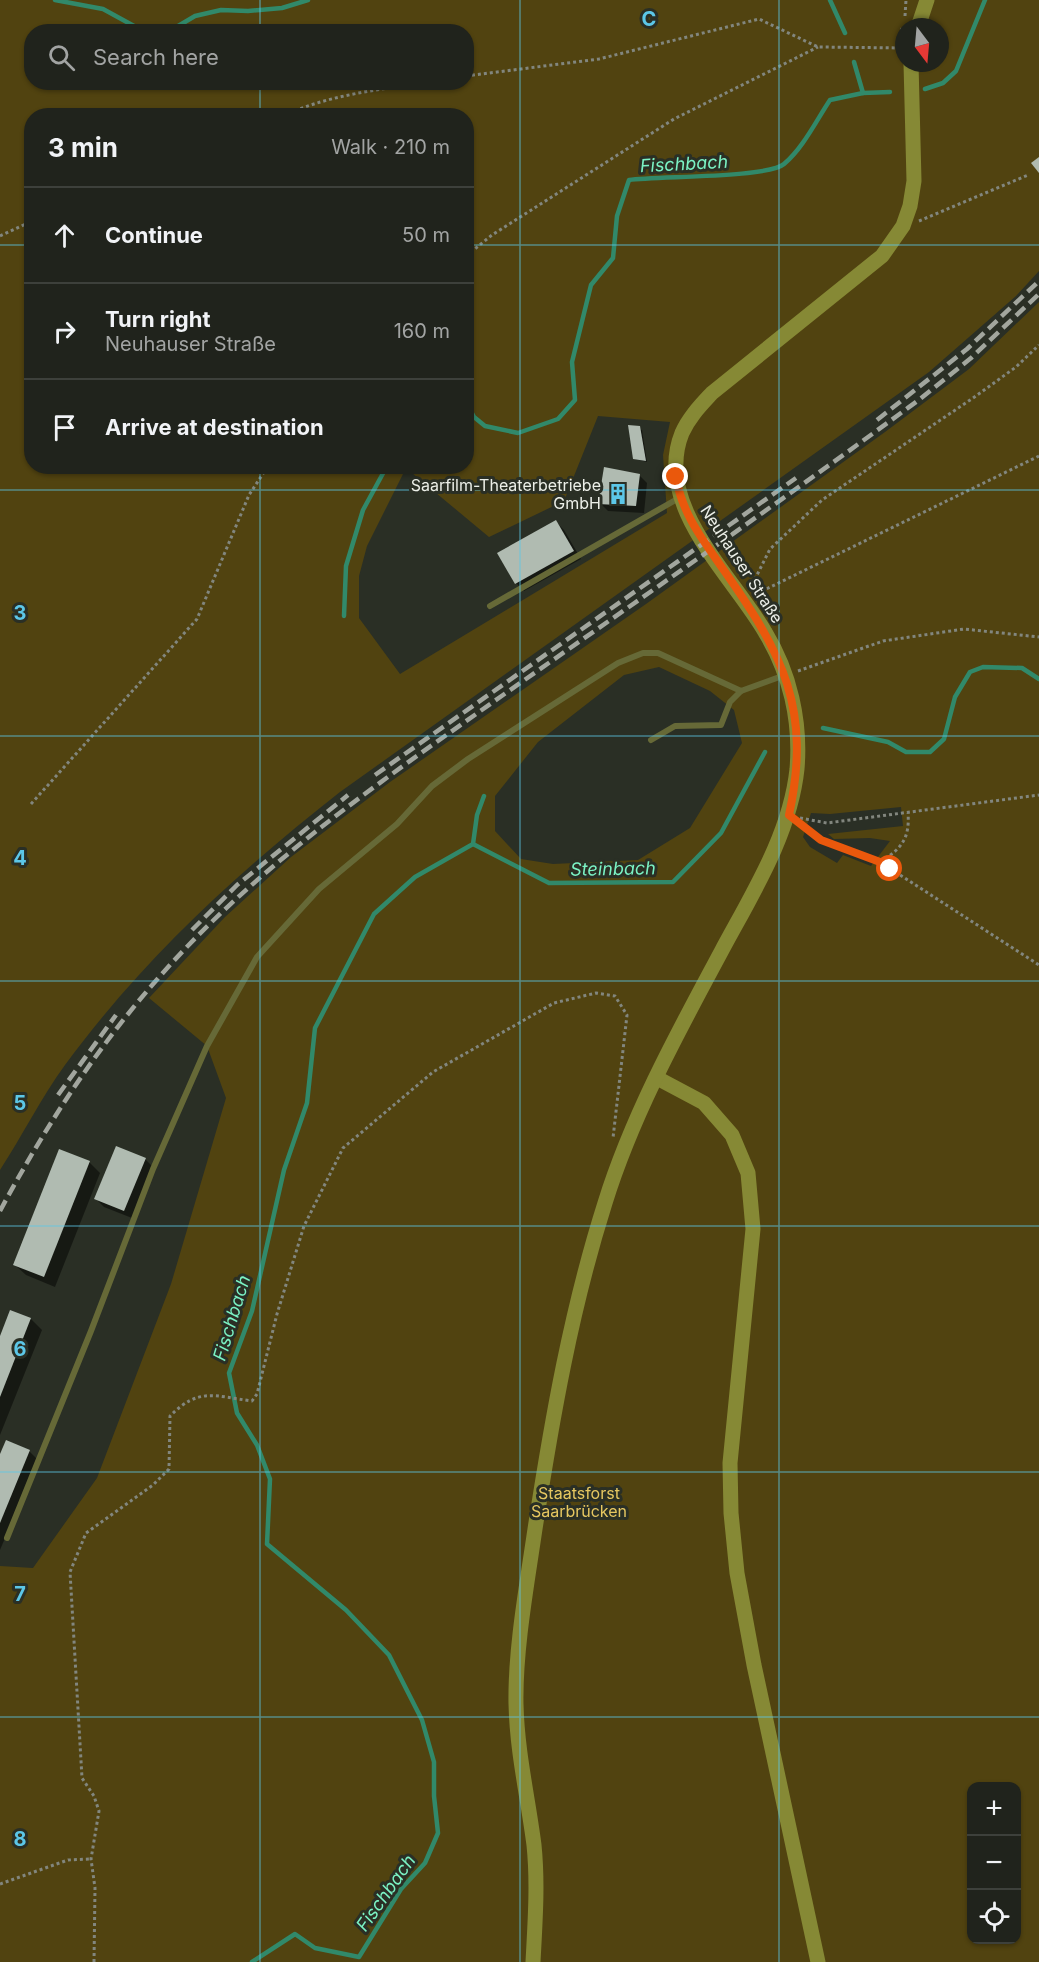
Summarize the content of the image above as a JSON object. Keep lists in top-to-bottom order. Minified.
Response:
{"streets":{"main road":["Neuhauser Straße"]},"water":["Fischbach","Steinbach"],"parks":["Staatsforst Saarbrücken"],"places":{"building":["Saarfilm-Theaterbetriebe GmbH"]},"north":"bottom","page":{"search":"Search here","heading":["3 min","Walk · 210 m"],"list":[["Continue","50 m"],["Turn right","Neuhauser Straße","160 m"],"Arrive at destination"],"map_buttons":["+","−"]},"grid":{"columns":["C"],"rows":["3","4","5","6","7","8"]}}
